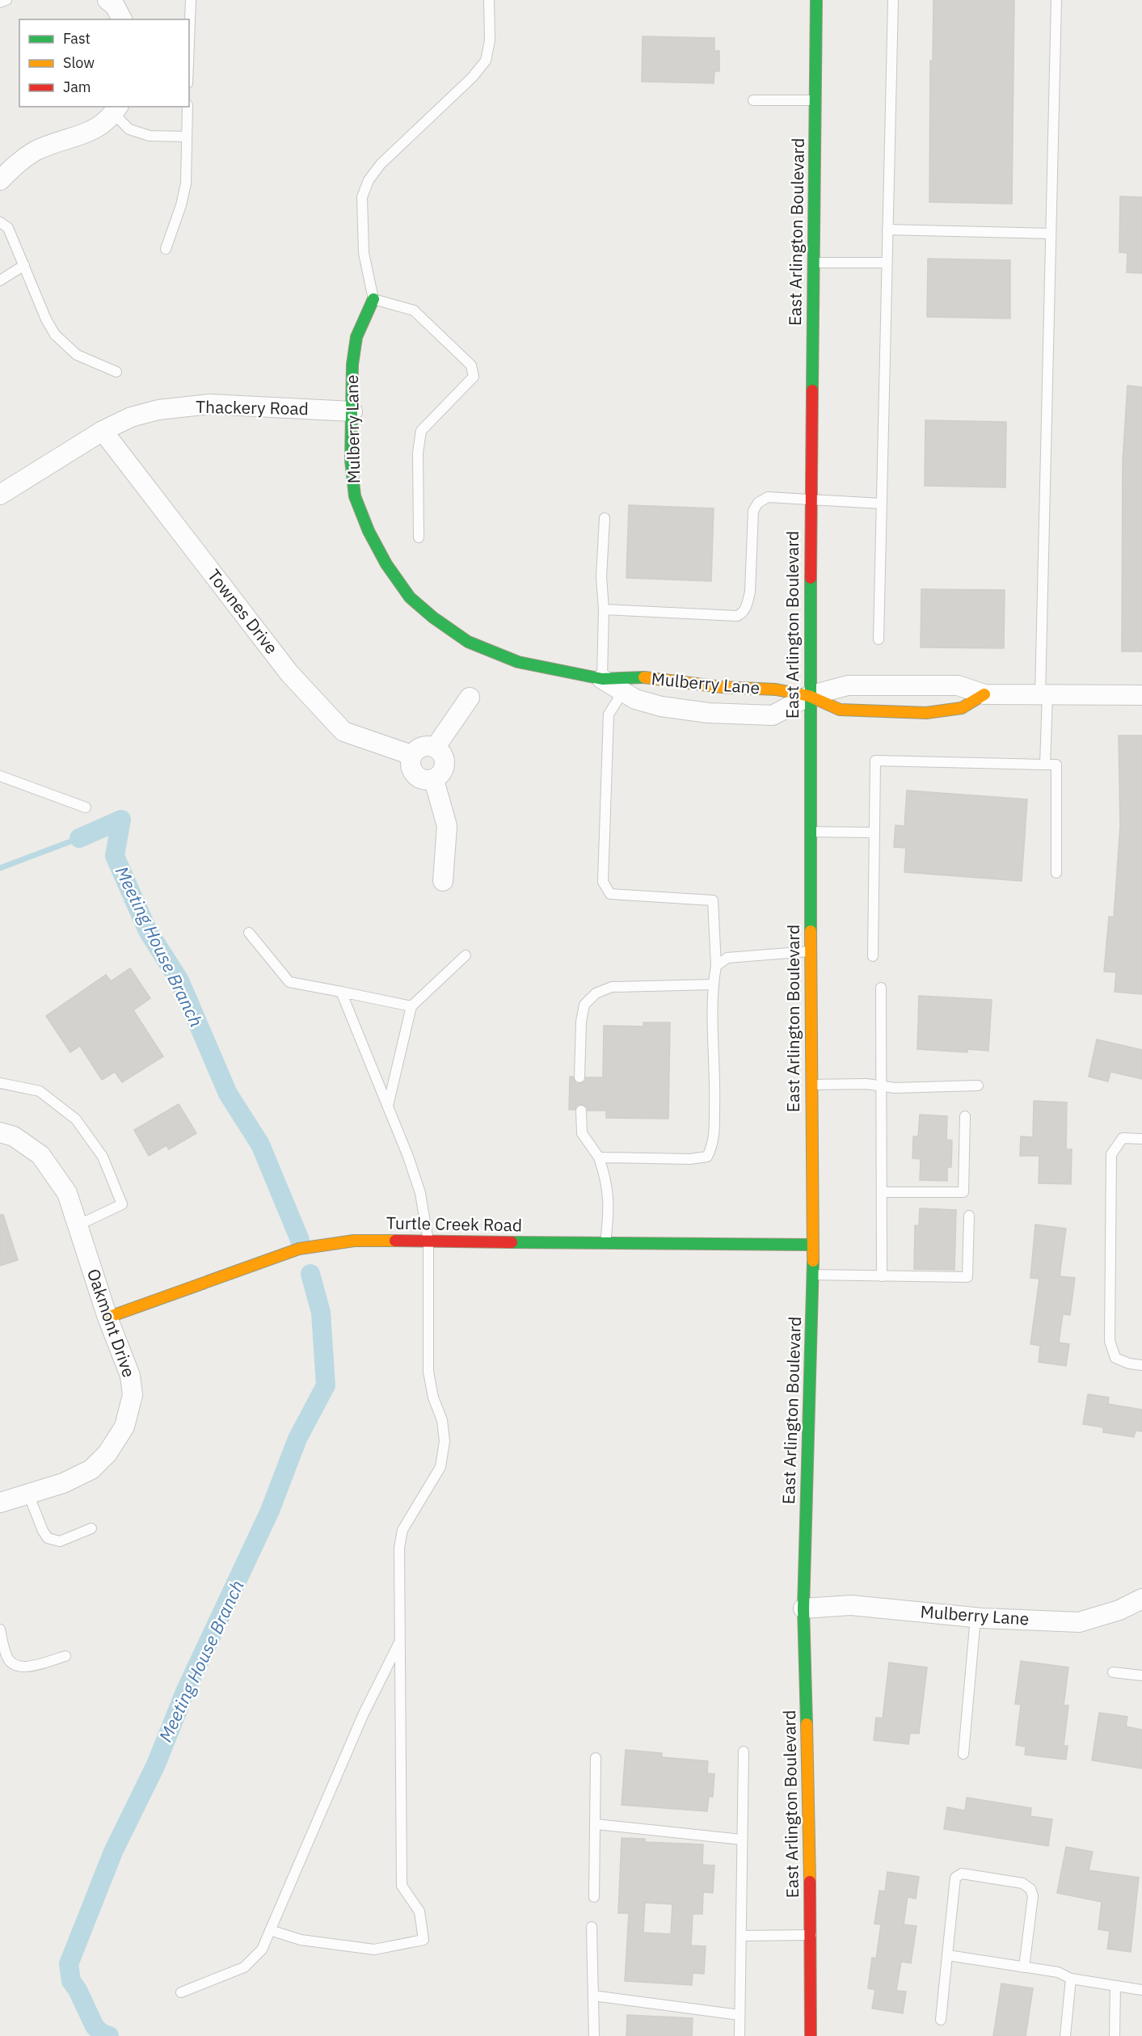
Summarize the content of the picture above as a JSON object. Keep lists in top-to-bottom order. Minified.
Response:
{"streets":{"main road":["East Arlington Boulevard","Mulberry Lane","Turtle Creek Road"],"street":["Thackery Road","Townes Drive","Oakmont Drive"]},"crossings":[["East Arlington Boulevard","Mulberry Lane"],["East Arlington Boulevard","Turtle Creek Road"],["Thackery Road","Mulberry Lane"],["Thackery Road","Townes Drive"],["Turtle Creek Road","Oakmont Drive"]],"water":["Meeting House Branch"],"legend":["Fast","Slow","Jam"]}
